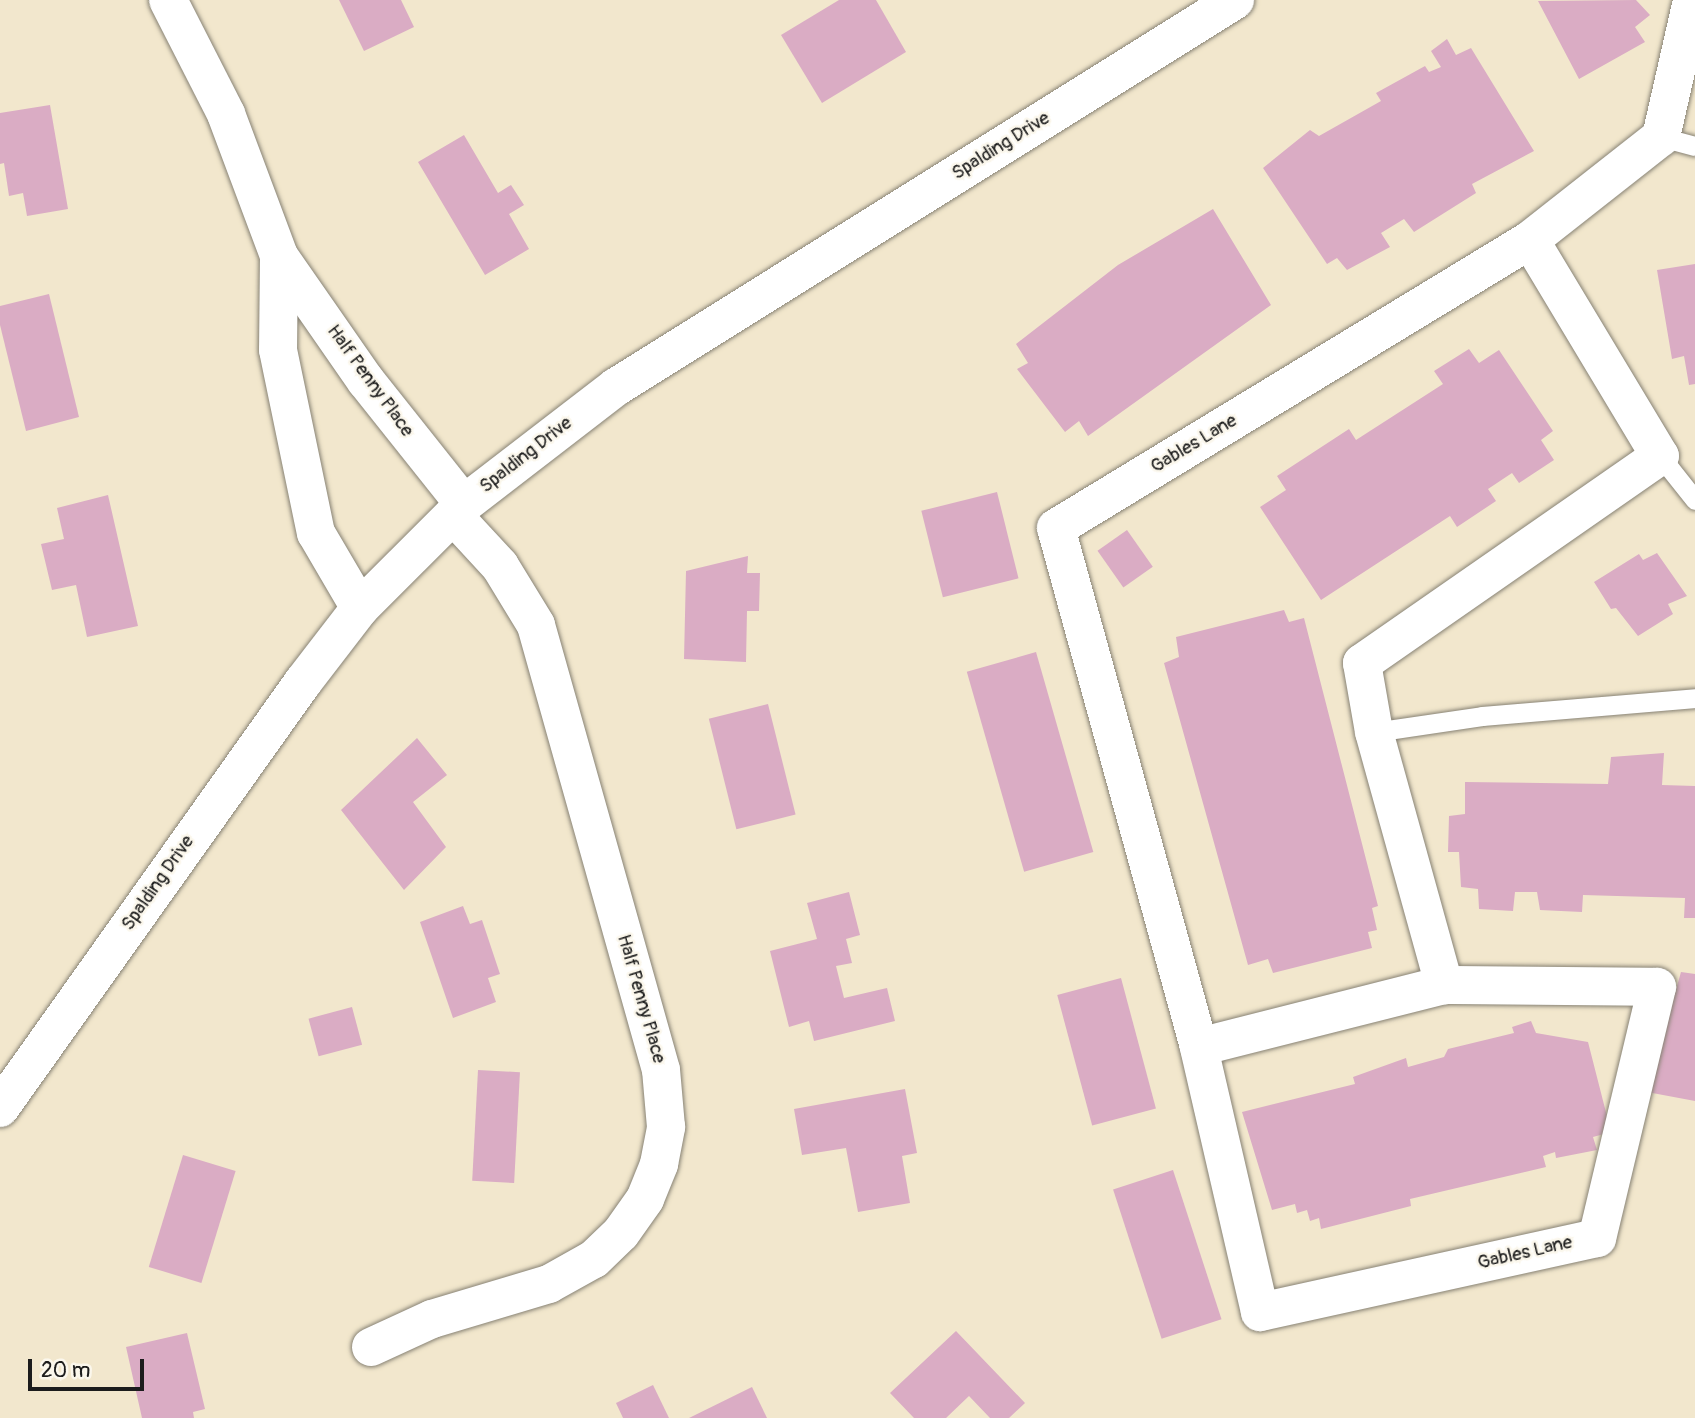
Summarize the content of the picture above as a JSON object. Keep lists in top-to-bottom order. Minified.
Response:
{"streets":{"street":["Spalding Drive","Half Penny Place","Gables Lane"]},"crossings":[["Spalding Drive","Half Penny Place"]],"scale_bar":"20 m"}
